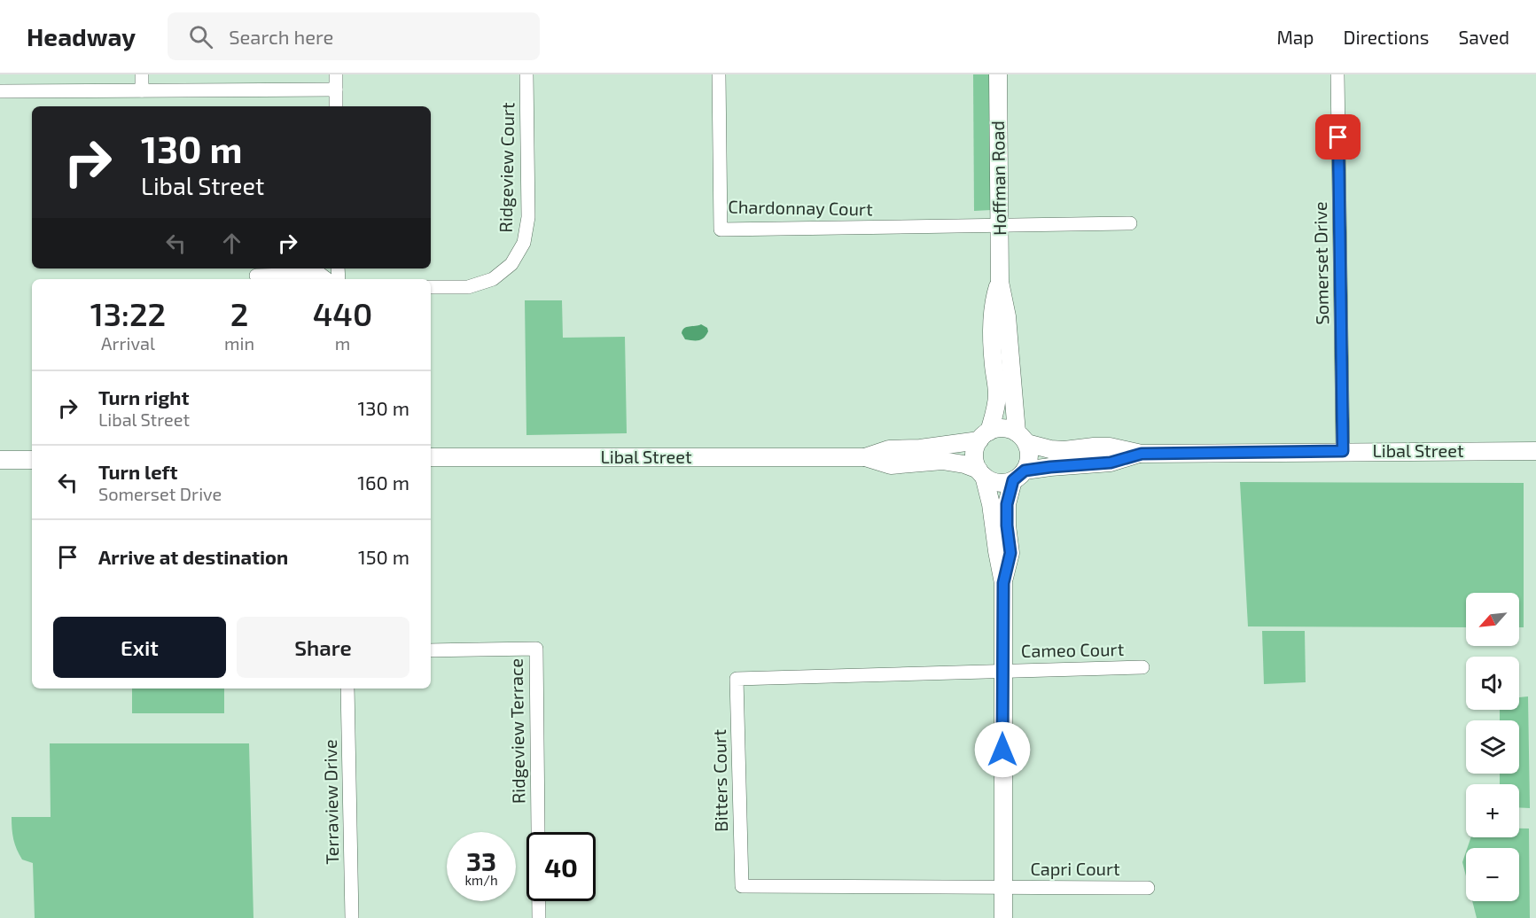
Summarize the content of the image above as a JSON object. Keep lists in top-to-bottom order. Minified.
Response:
{"streets":{"street":["Ridgeview Court","Hoffman Road","Chardonnay Court","Somerset Drive","Libal Street","Cameo Court","Ridgeview Terrace","Bitters Court","Terraview Drive","Capri Court"]},"crossings":[["Hoffman Road","Chardonnay Court"],["Hoffman Road","Libal Street"],["Somerset Drive","Libal Street"],["Cameo Court","Bitters Court"],["Bitters Court","Capri Court"]],"north":"bottom left","page":{"header":"Headway","search":"Search here","nav":["Map","Directions","Saved"],"turn":["130 m","Libal Street"],"eta":["13:22","Arrival","2","min","440","m"],"list":[{"name":"Turn right","note":"Libal Street","value":"130 m"},{"name":"Turn left","note":"Somerset Drive","value":"160 m"},{"name":"Arrive at destination","value":"150 m"}],"map_buttons":["+","−"],"buttons":["Exit","Share"],"speed":"33 km/h","limit":"40"}}
